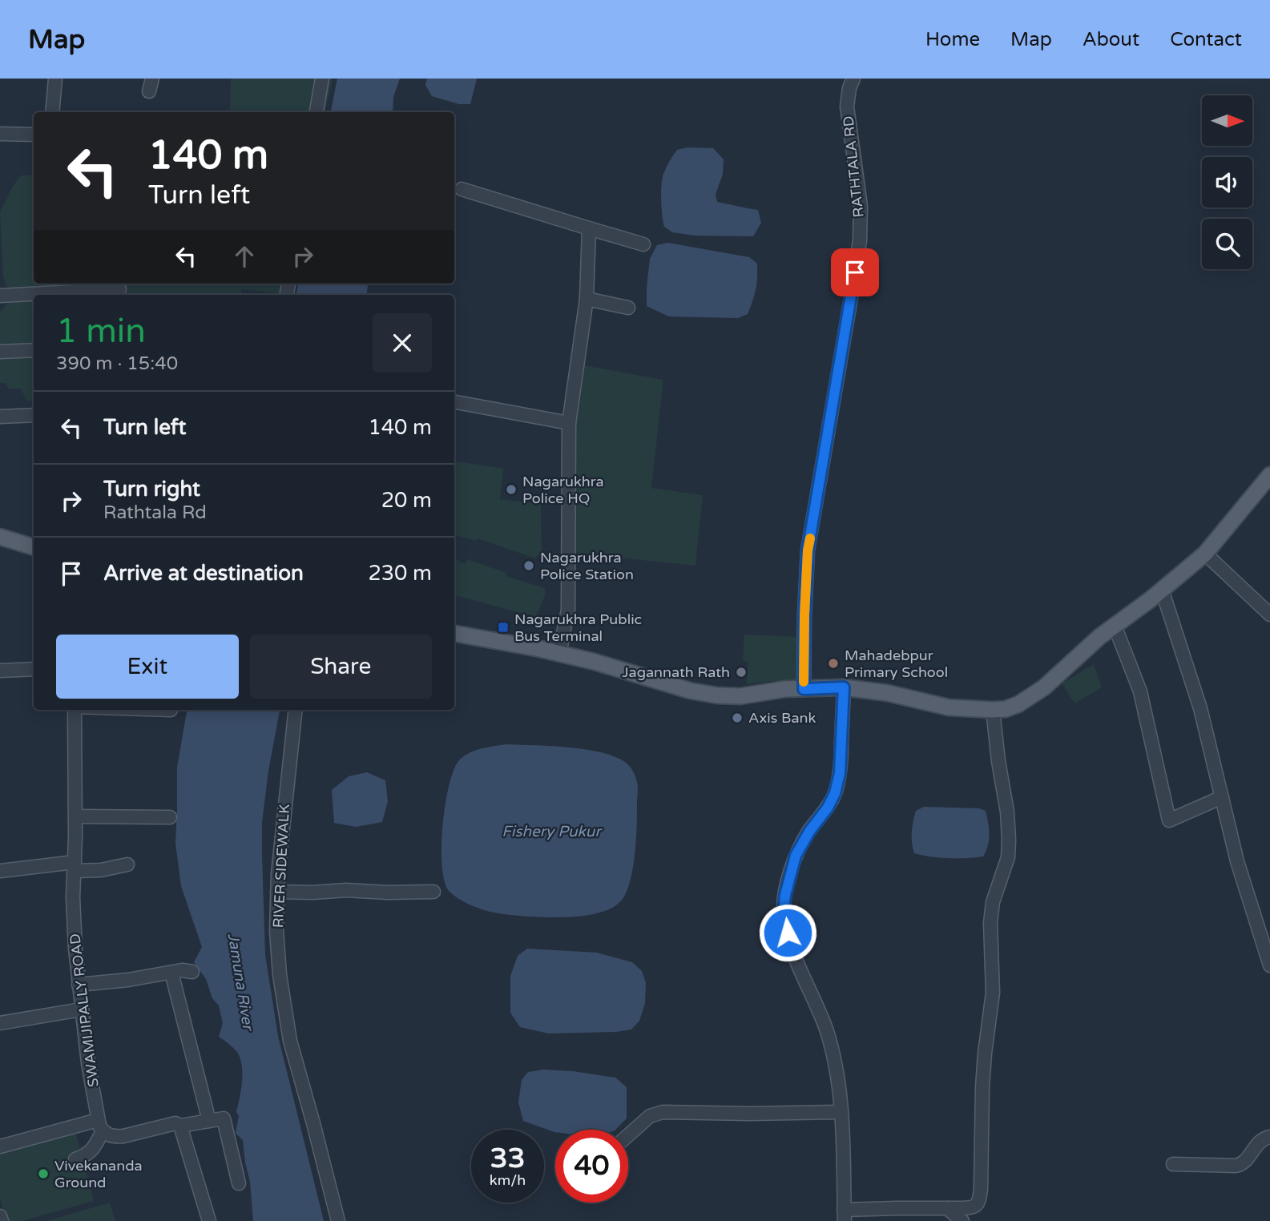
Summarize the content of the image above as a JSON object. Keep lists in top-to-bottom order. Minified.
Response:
{"streets":{"street":["RATHTALA RD","RIVER SIDEWALK","SWAMIJIPALLY ROAD"]},"water":["Fishery Pukur","Jamuna River"],"places":{"other":["Nagarukhra Police HQ","Nagarukhra Police Station","Mahadebpur Primary School","Jagannath Rath","Axis Bank","Vivekananda Ground"],"transit":["Nagarukhra Public Bus Terminal"]},"north":"right","page":{"header":"Map","nav":["Home","Map","About","Contact"],"turn":["140 m","Turn left"],"heading":["1 min","390 m · 15:40"],"list":[{"name":"Turn left","value":"140 m"},{"name":"Turn right","note":"Rathtala Rd","value":"20 m"},{"name":"Arrive at destination","value":"230 m"}],"buttons":["Exit","Share"],"speed":"33 km/h","limit":"40"}}
